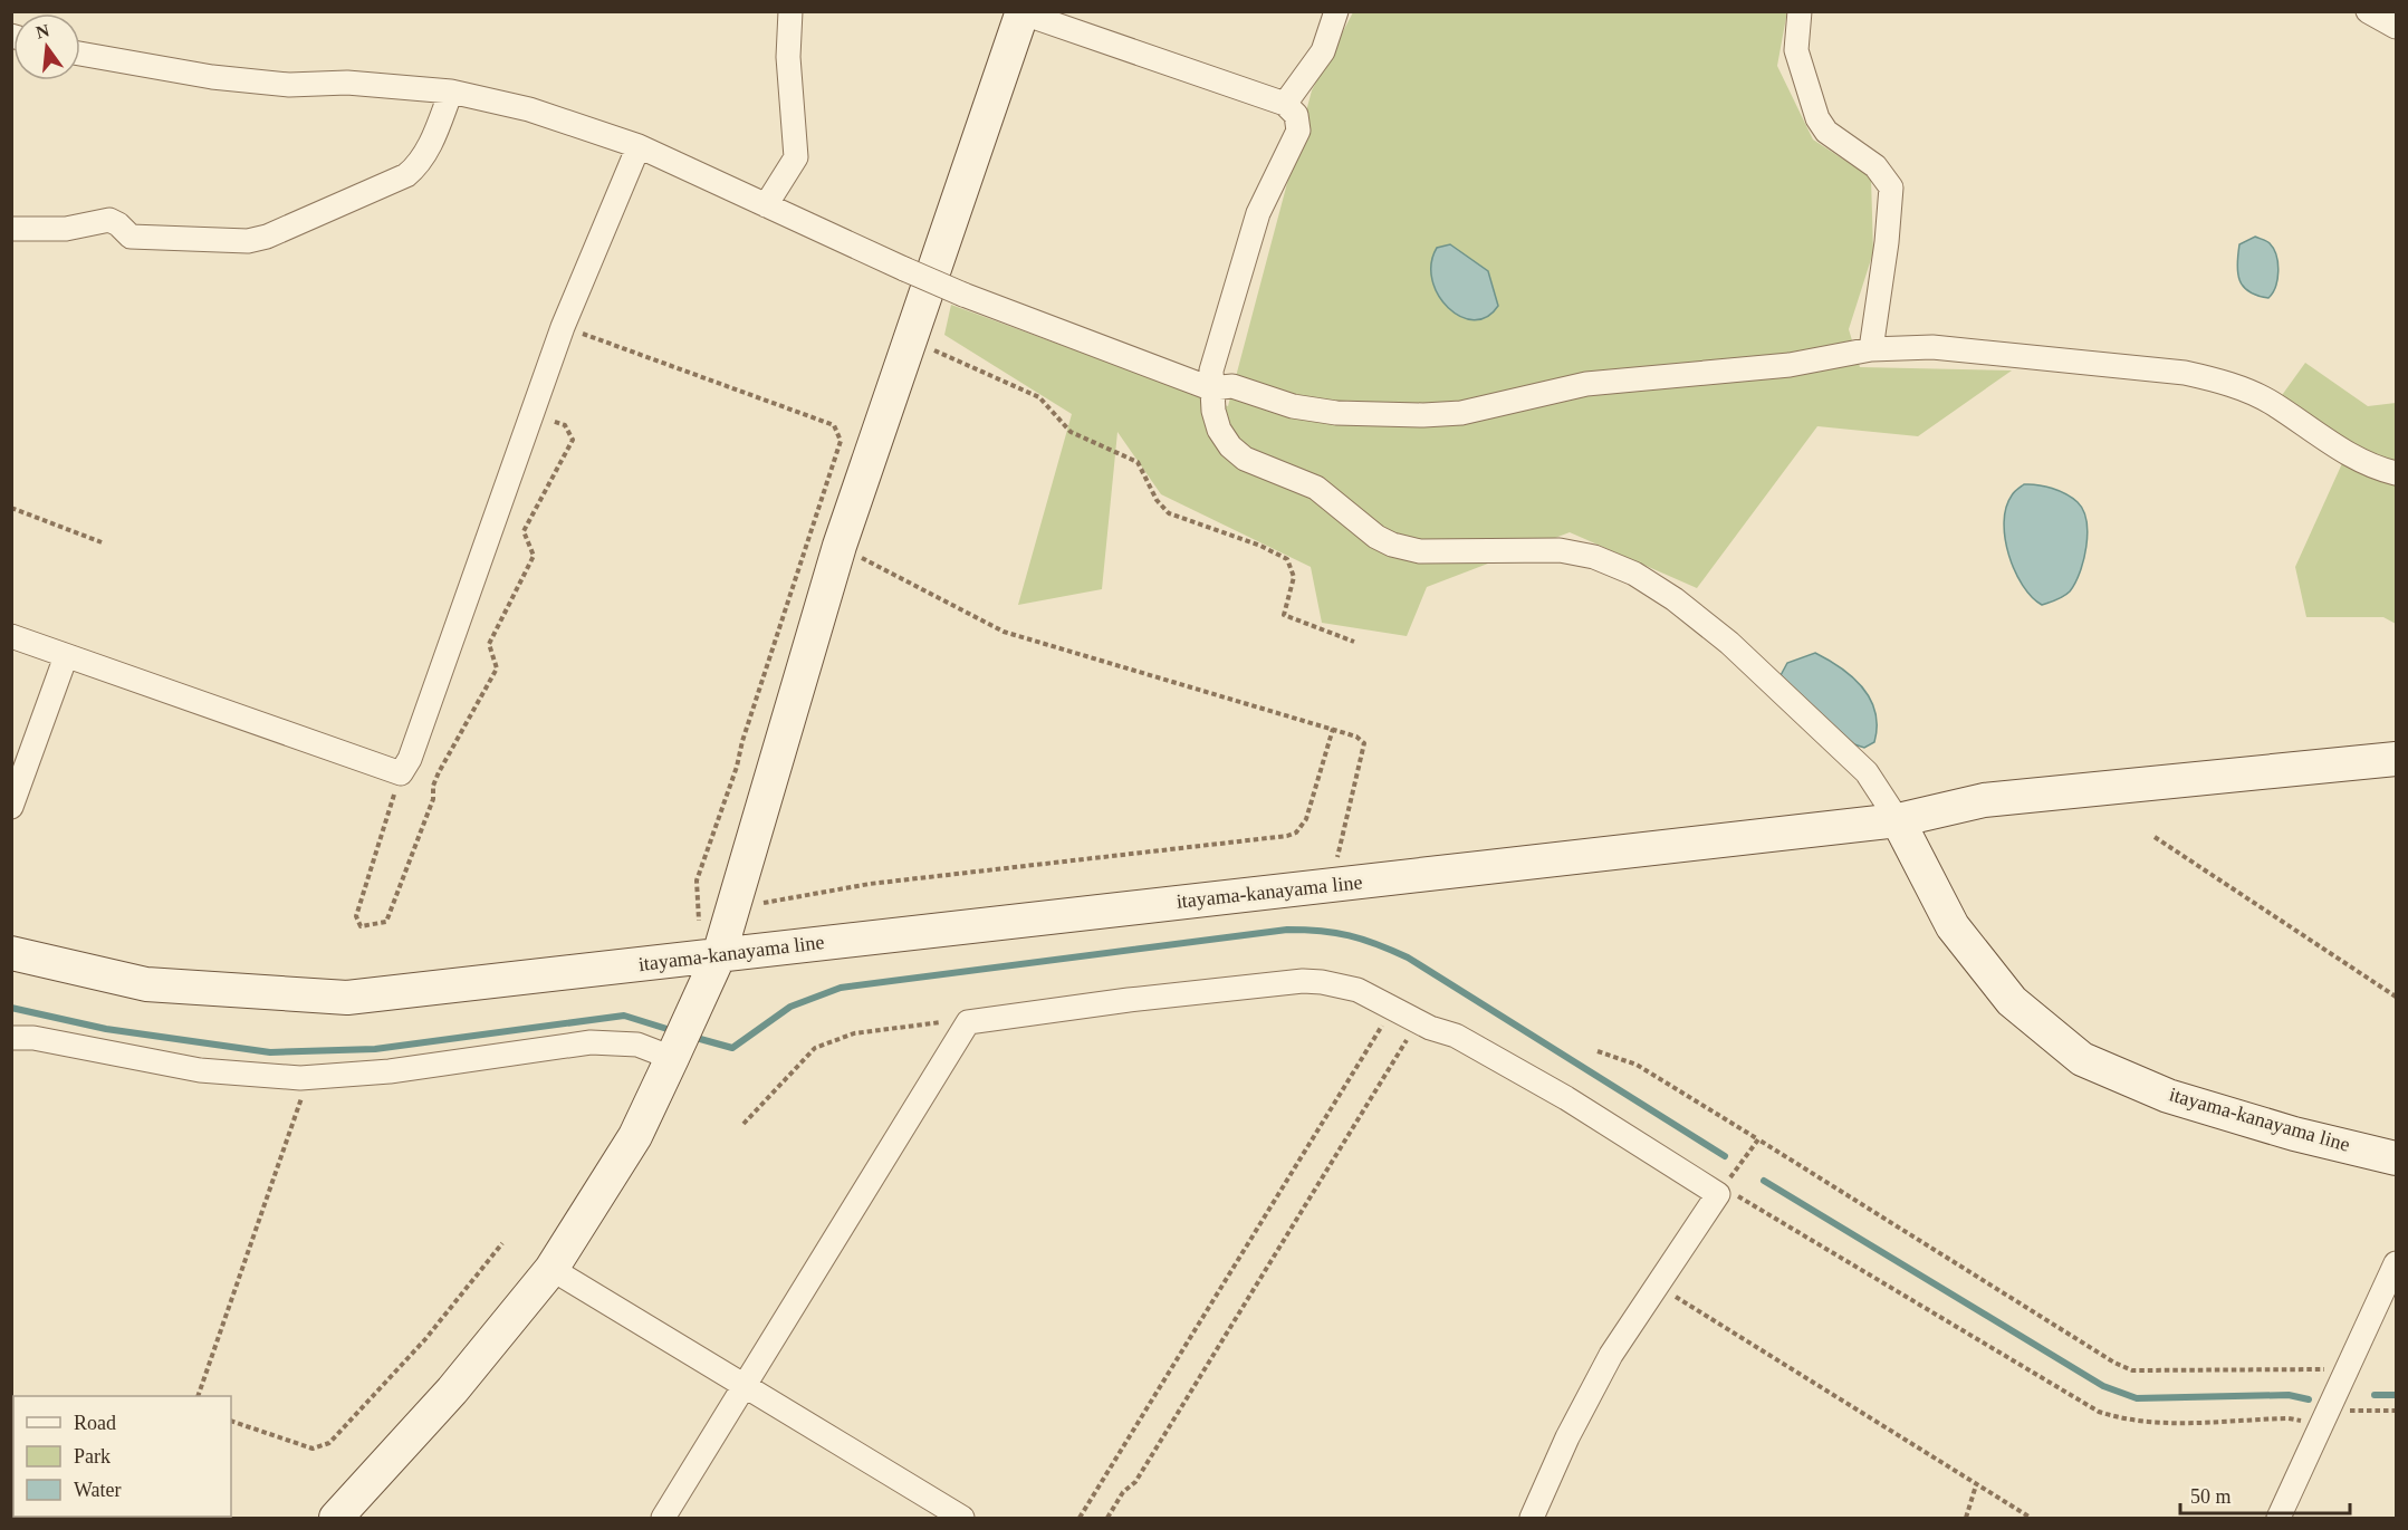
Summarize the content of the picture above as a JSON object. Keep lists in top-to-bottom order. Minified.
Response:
{"streets":{"main road":["itayama-kanayama line"]},"legend":["Road","Park","Water"],"scale_bar":"50 m","north":"top"}
